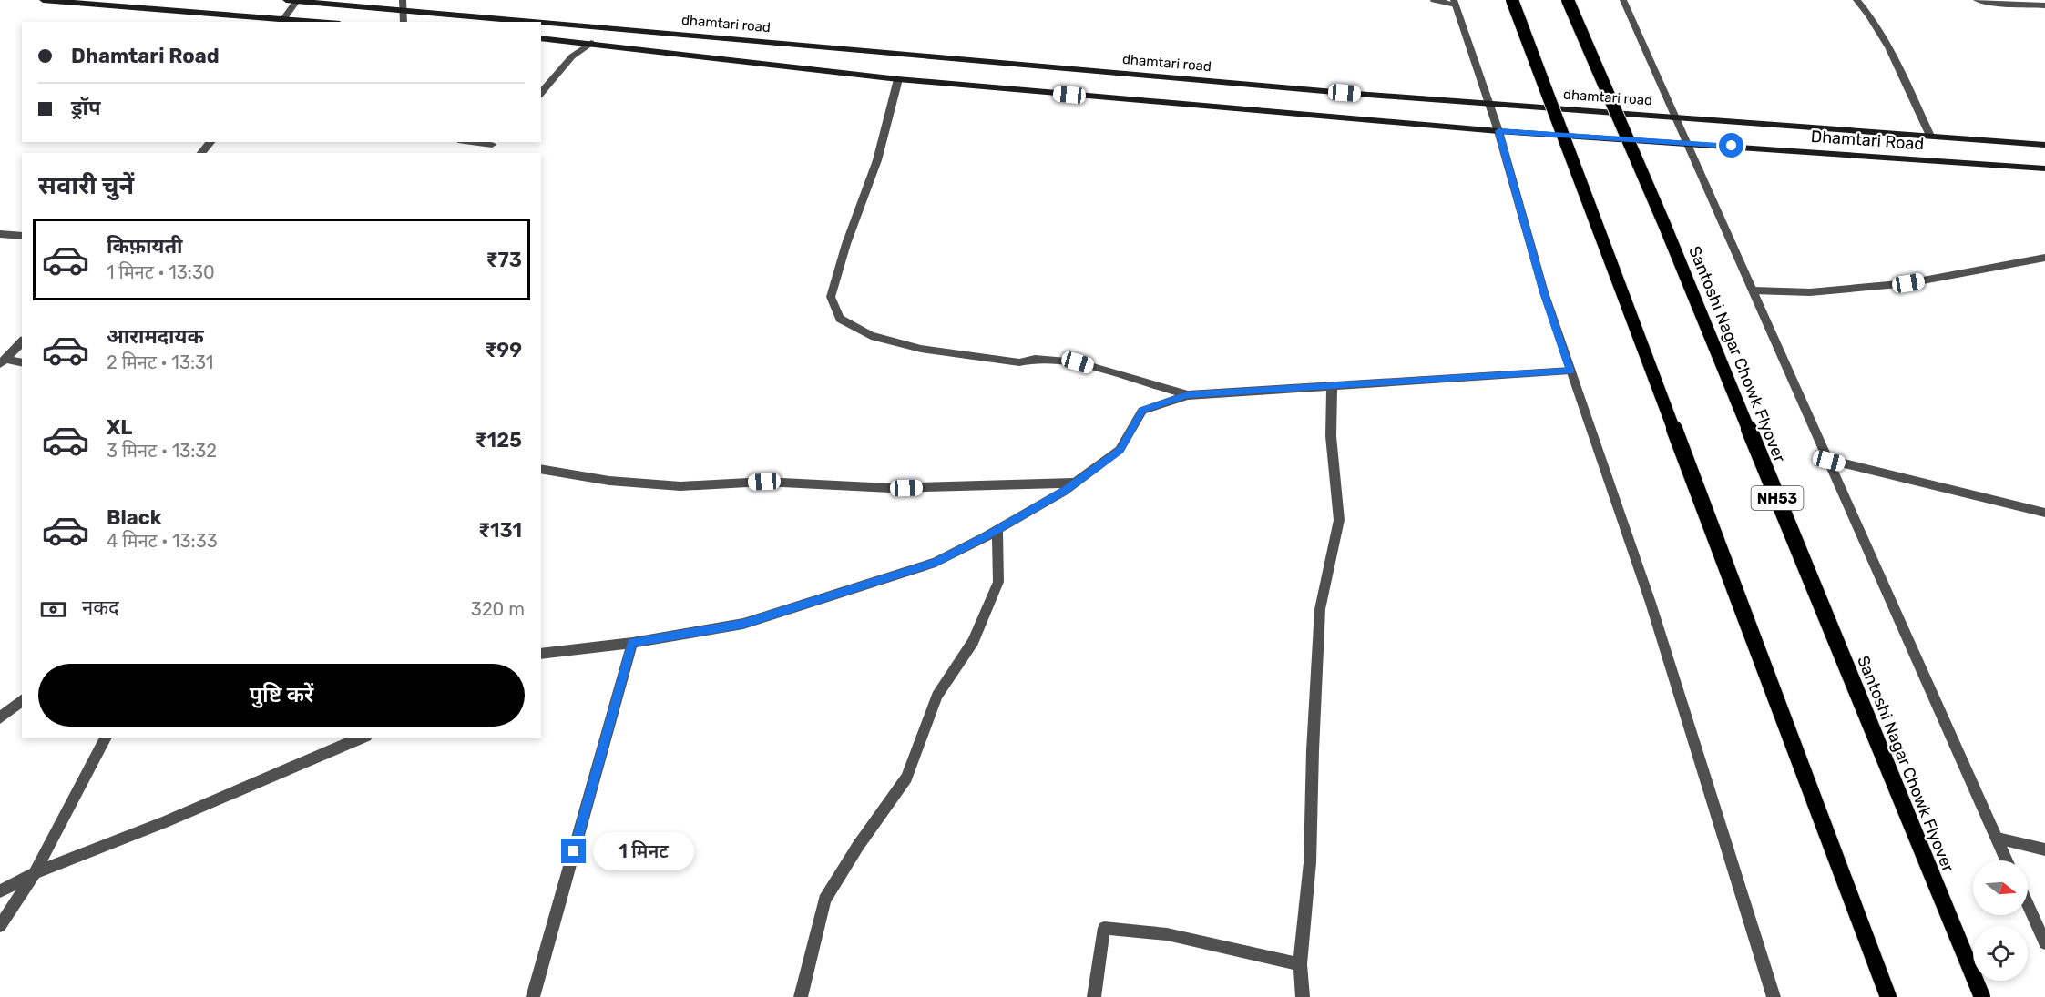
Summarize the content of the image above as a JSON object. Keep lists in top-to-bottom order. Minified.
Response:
{"streets":{"highway":["Santoshi Nagar Chowk Flyover","NH53"],"main road":["dhamtari road","Dhamtari Road"]},"north":"right","page":{"banner":["Dhamtari Road","ड्रॉप"],"heading":"सवारी चुनें","list":[{"name":"किफ़ायती","note":"1 मिनट · 13:30","value":"₹73"},{"name":"आरामदायक","note":"2 मिनट · 13:31","value":"₹99"},{"name":"XL","note":"3 मिनट · 13:32","value":"₹125"},{"name":"Black","note":"4 मिनट · 13:33","value":"₹131"}],"pay":["नकद","320 m"],"buttons":"पुष्टि करें","bubble":"1 मिनट"}}
